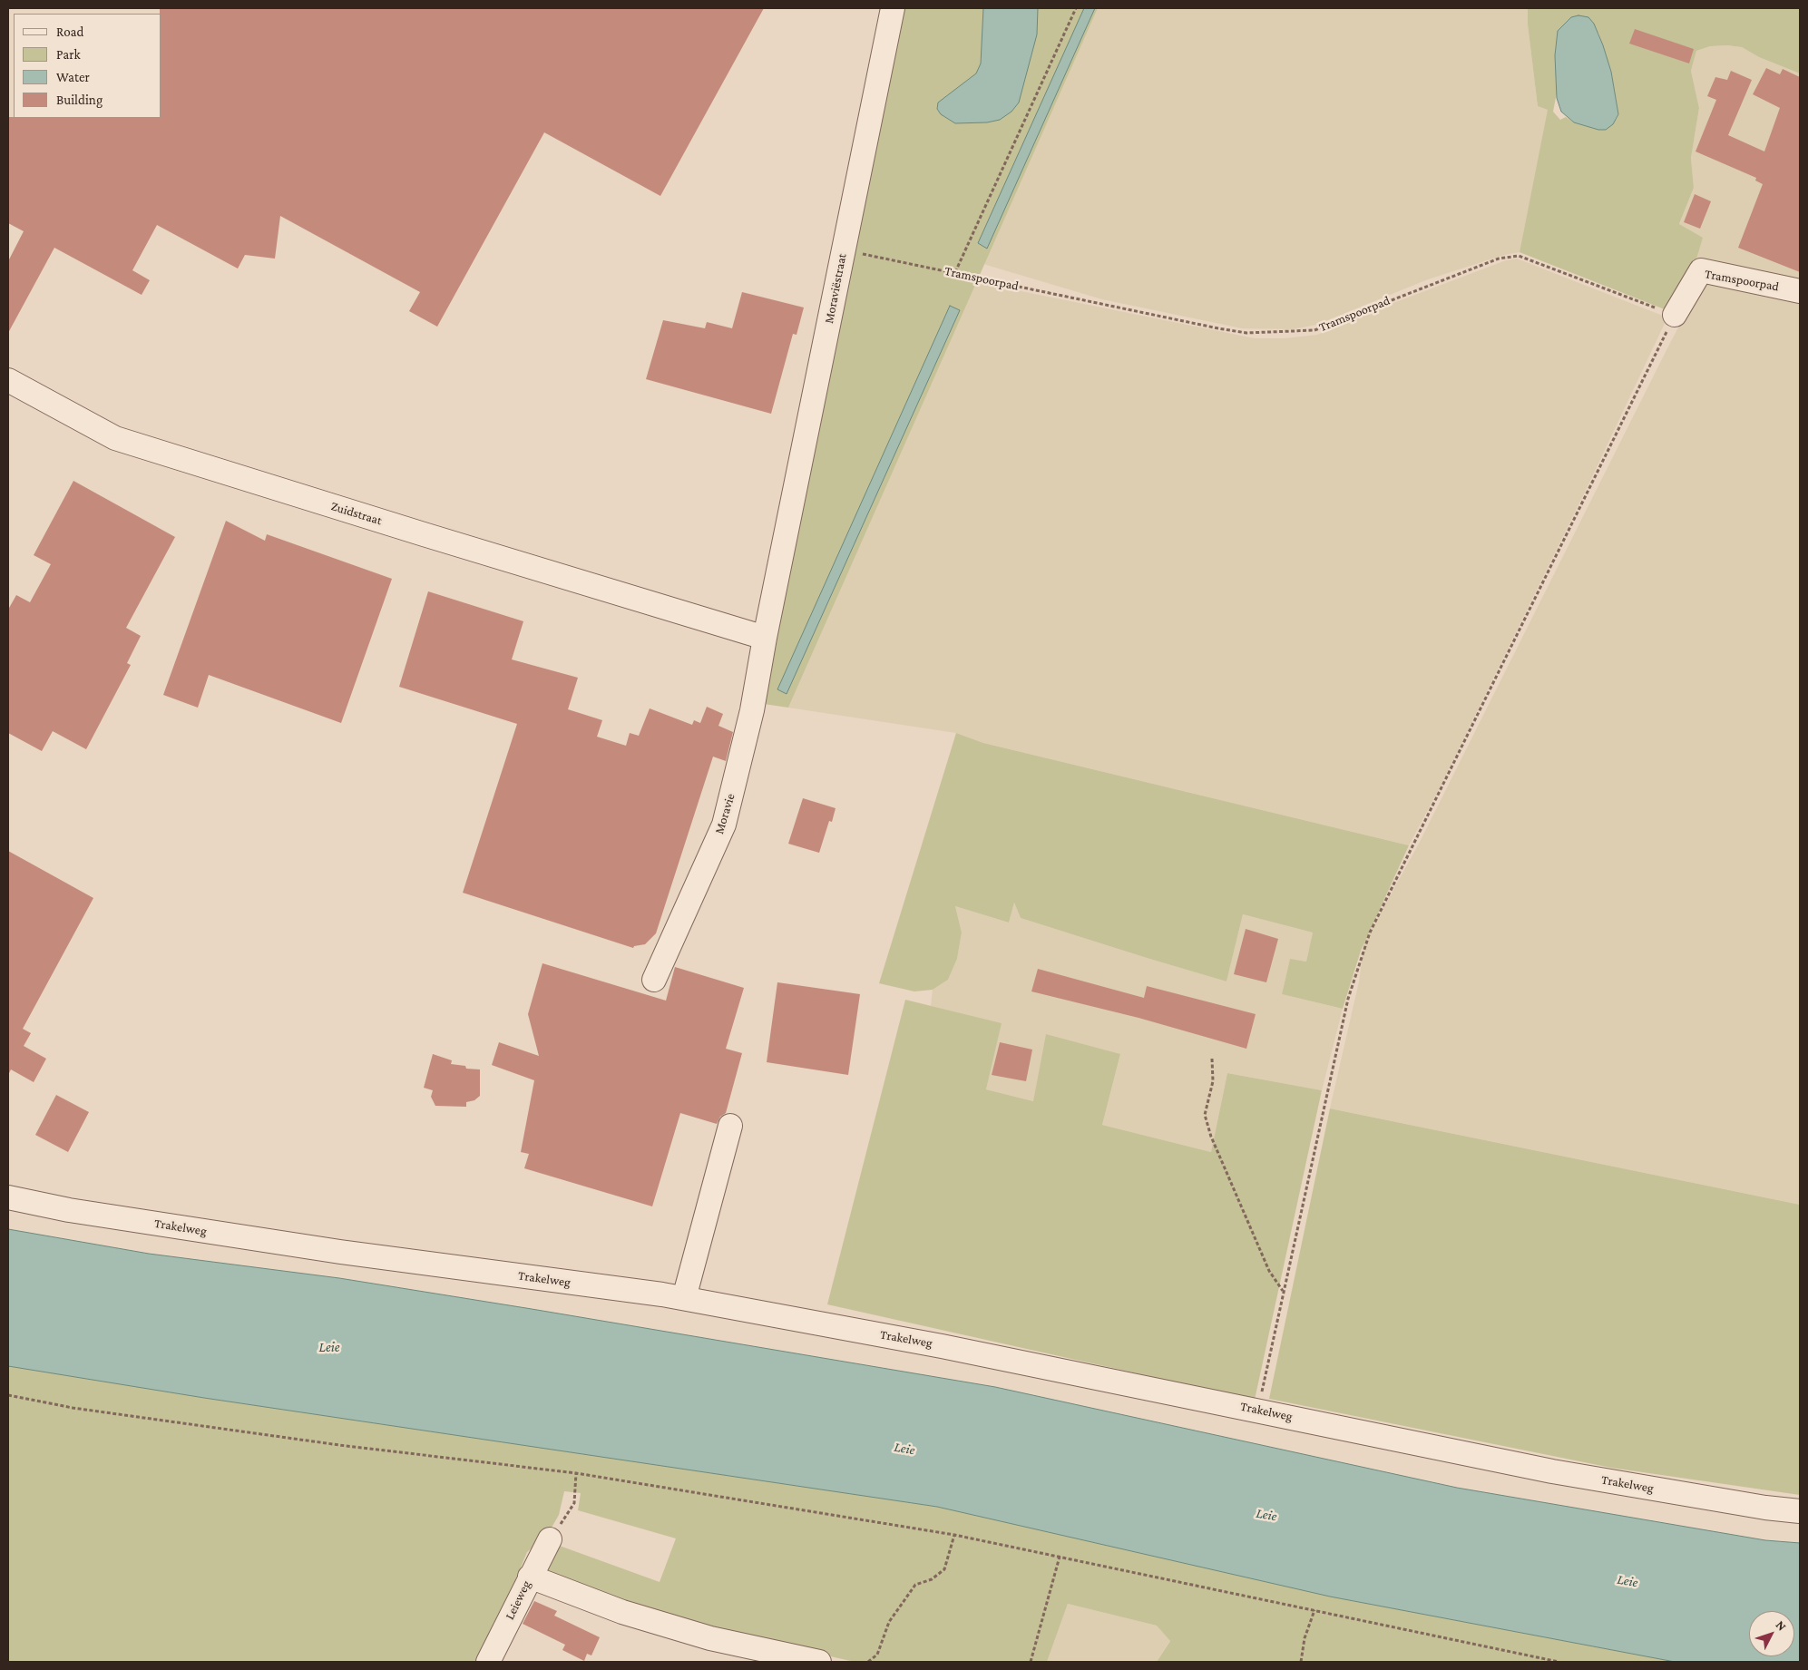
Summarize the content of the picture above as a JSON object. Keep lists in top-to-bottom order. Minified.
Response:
{"streets":{"street":["Tramspoorpad","Moraviëstraat","Zuidstraat","Moravie","Trakelweg","Leieweg"]},"crossings":[["Tramspoorpad","Moraviëstraat"],["Moraviëstraat","Moravie"],["Zuidstraat","Moravie"]],"water":["Leie"],"legend":["Road","Park","Water","Building"],"north":"top right"}
